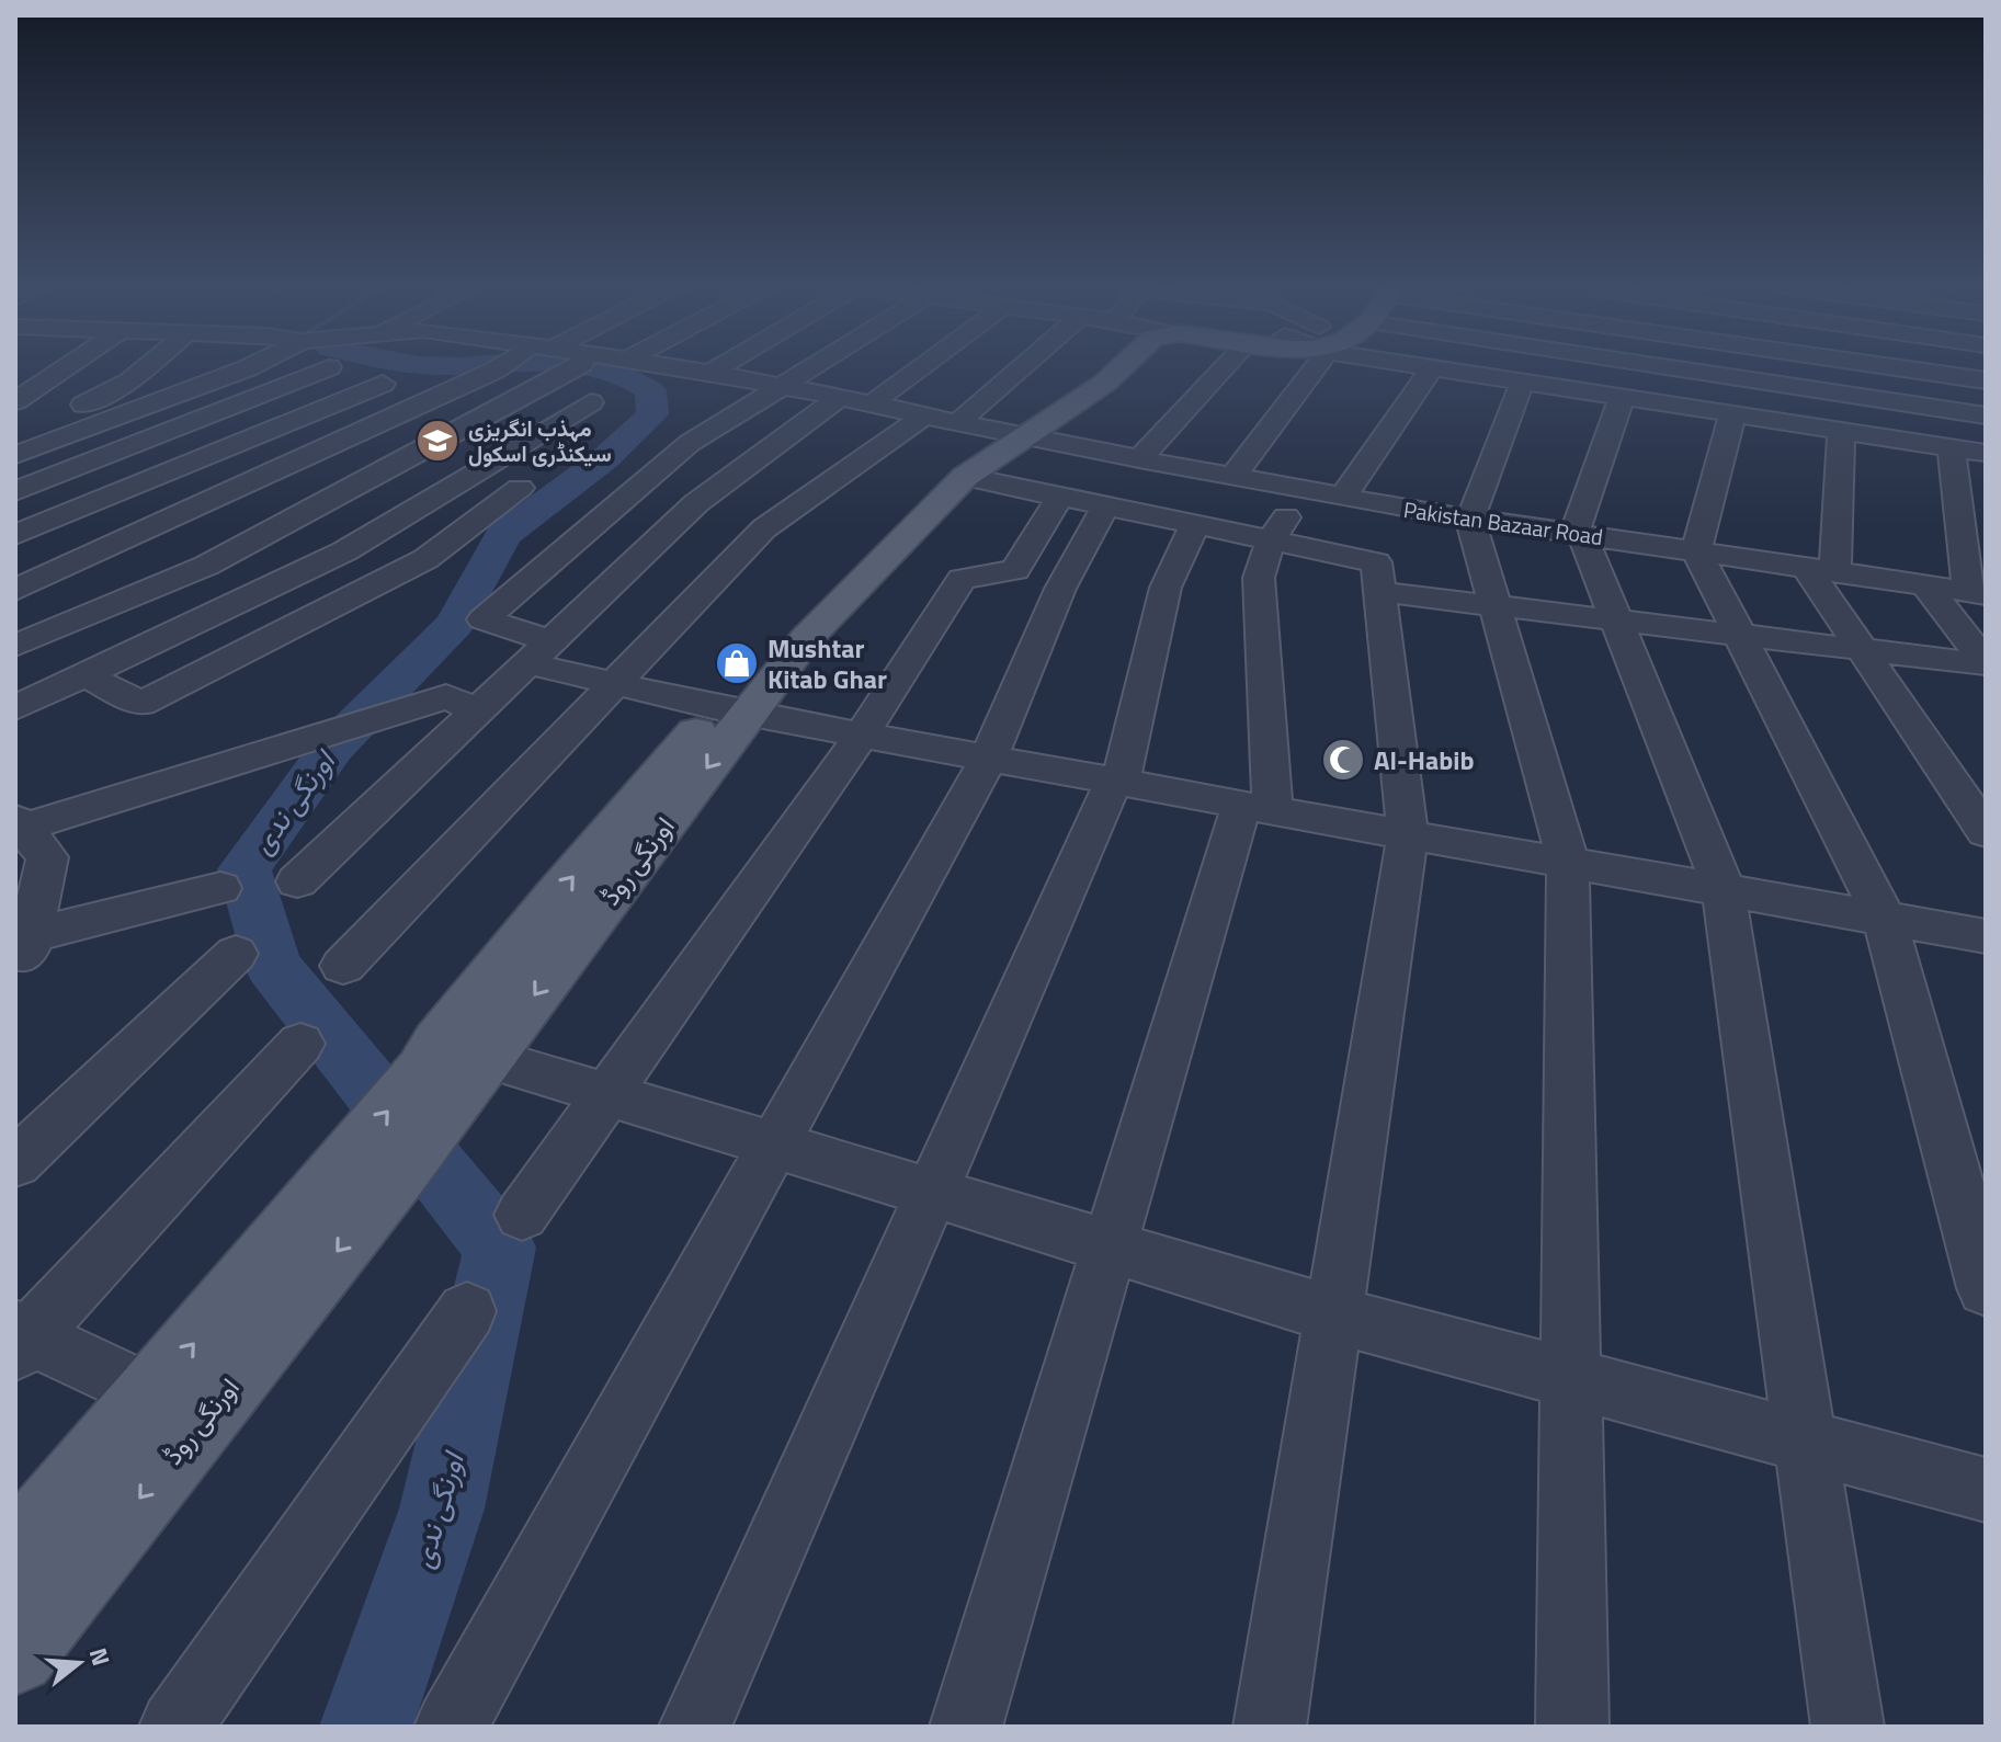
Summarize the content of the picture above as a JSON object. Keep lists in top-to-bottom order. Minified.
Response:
{"streets":{"main road":["اورنگی روڈ"],"street":["Pakistan Bazaar Road"]},"crossings":[["Pakistan Bazaar Road","اورنگی روڈ"]],"water":["اورنگی ندی"],"places":{"school or university":["مہذب انگریزی سیکنڈری اسکول"],"shop":["Mushtar Kitab Ghar"],"mosque":["Al-Habib"]},"north":"right"}
